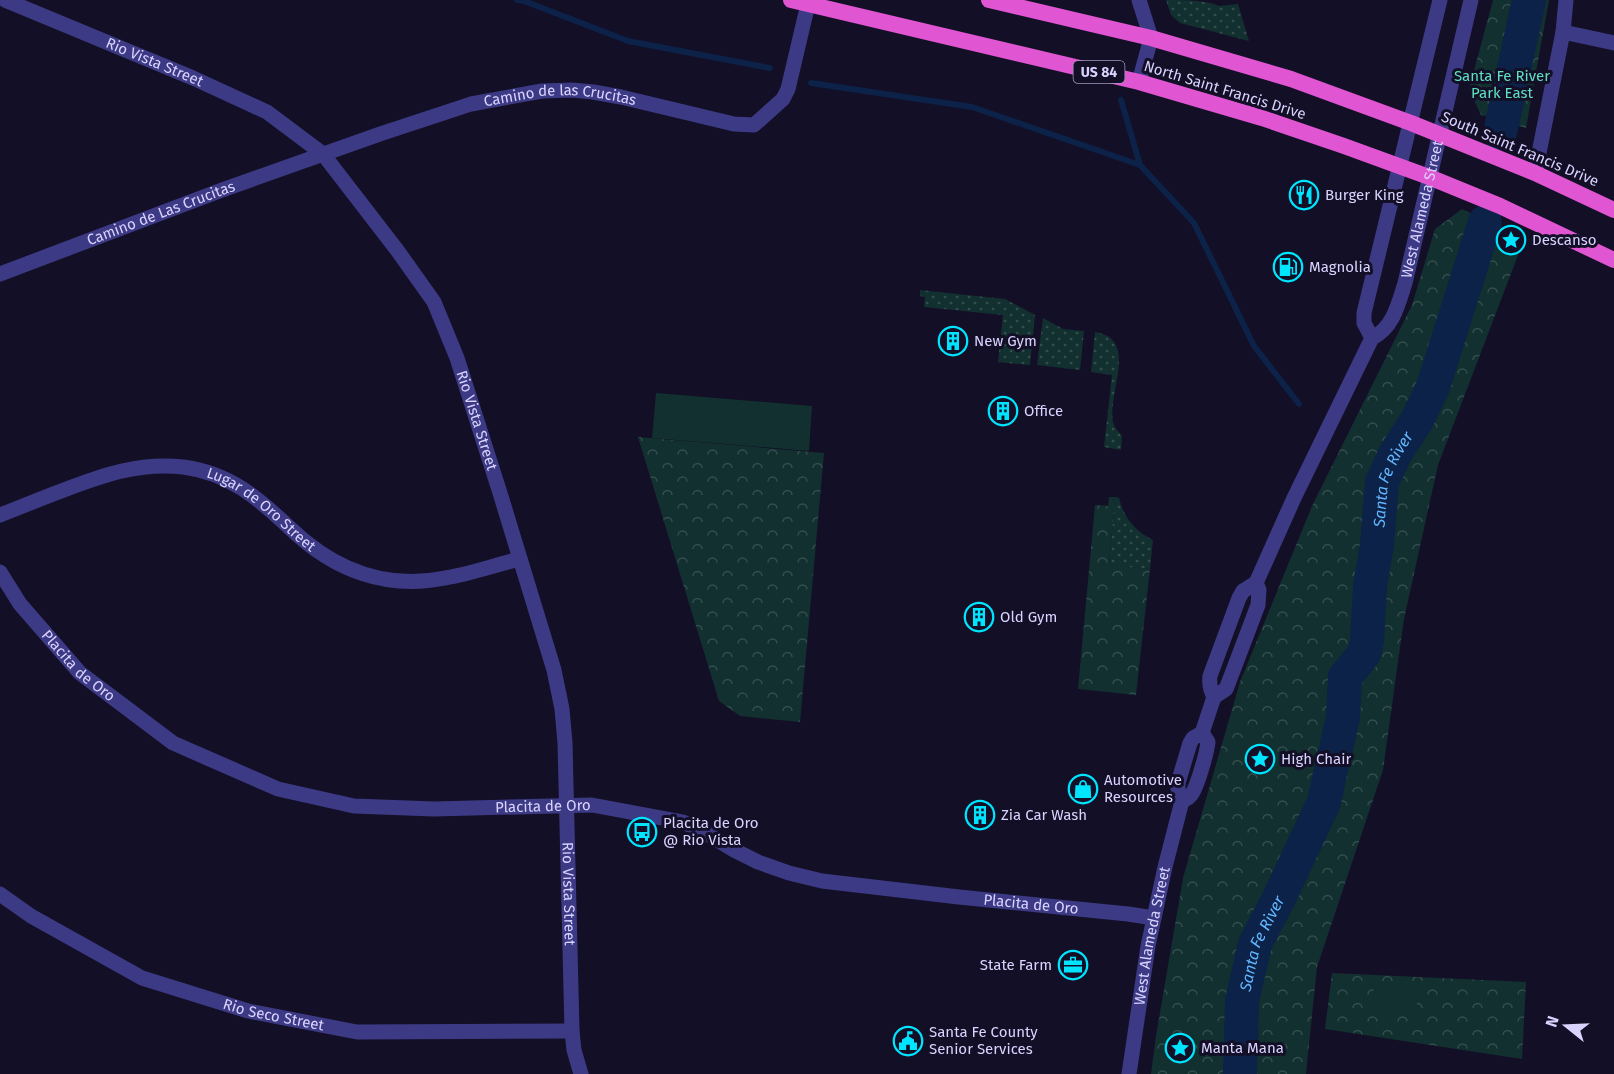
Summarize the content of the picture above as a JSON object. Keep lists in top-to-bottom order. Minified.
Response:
{"streets":{"highway":["US 84","North Saint Francis Drive","South Saint Francis Drive"],"street":["Rio Vista Street","Camino de las Crucitas","West Alameda Street","Camino de Las Crucitas","Lugar de Oro Street","Placita de Oro","Rio Seco Street"]},"crossings":[["Rio Vista Street","Camino de las Crucitas"],["Rio Vista Street","Camino de Las Crucitas"],["Rio Vista Street","Lugar de Oro Street"],["Rio Vista Street","Placita de Oro"],["Rio Vista Street","Rio Seco Street"],["US 84","North Saint Francis Drive"],["US 84","West Alameda Street"],["North Saint Francis Drive","Camino de las Crucitas"],["North Saint Francis Drive","South Saint Francis Drive"],["North Saint Francis Drive","West Alameda Street"],["Camino de las Crucitas","Camino de Las Crucitas"],["South Saint Francis Drive","West Alameda Street"],["West Alameda Street","Placita de Oro"]],"water":["Santa Fe River"],"parks":["Santa Fe River Park East"],"places":{"restaurant":["Burger King"],"place":["Descanso","High Chair","Manta Mana"],"fuel station":["Magnolia"],"building":["New Gym","Office","Old Gym","Zia Car Wash"],"shop":["Automotive Resources"],"bus stop":["Placita de Oro @ Rio Vista"],"office":["State Farm"],"public building":["Santa Fe County Senior Services"]},"north":"left"}
